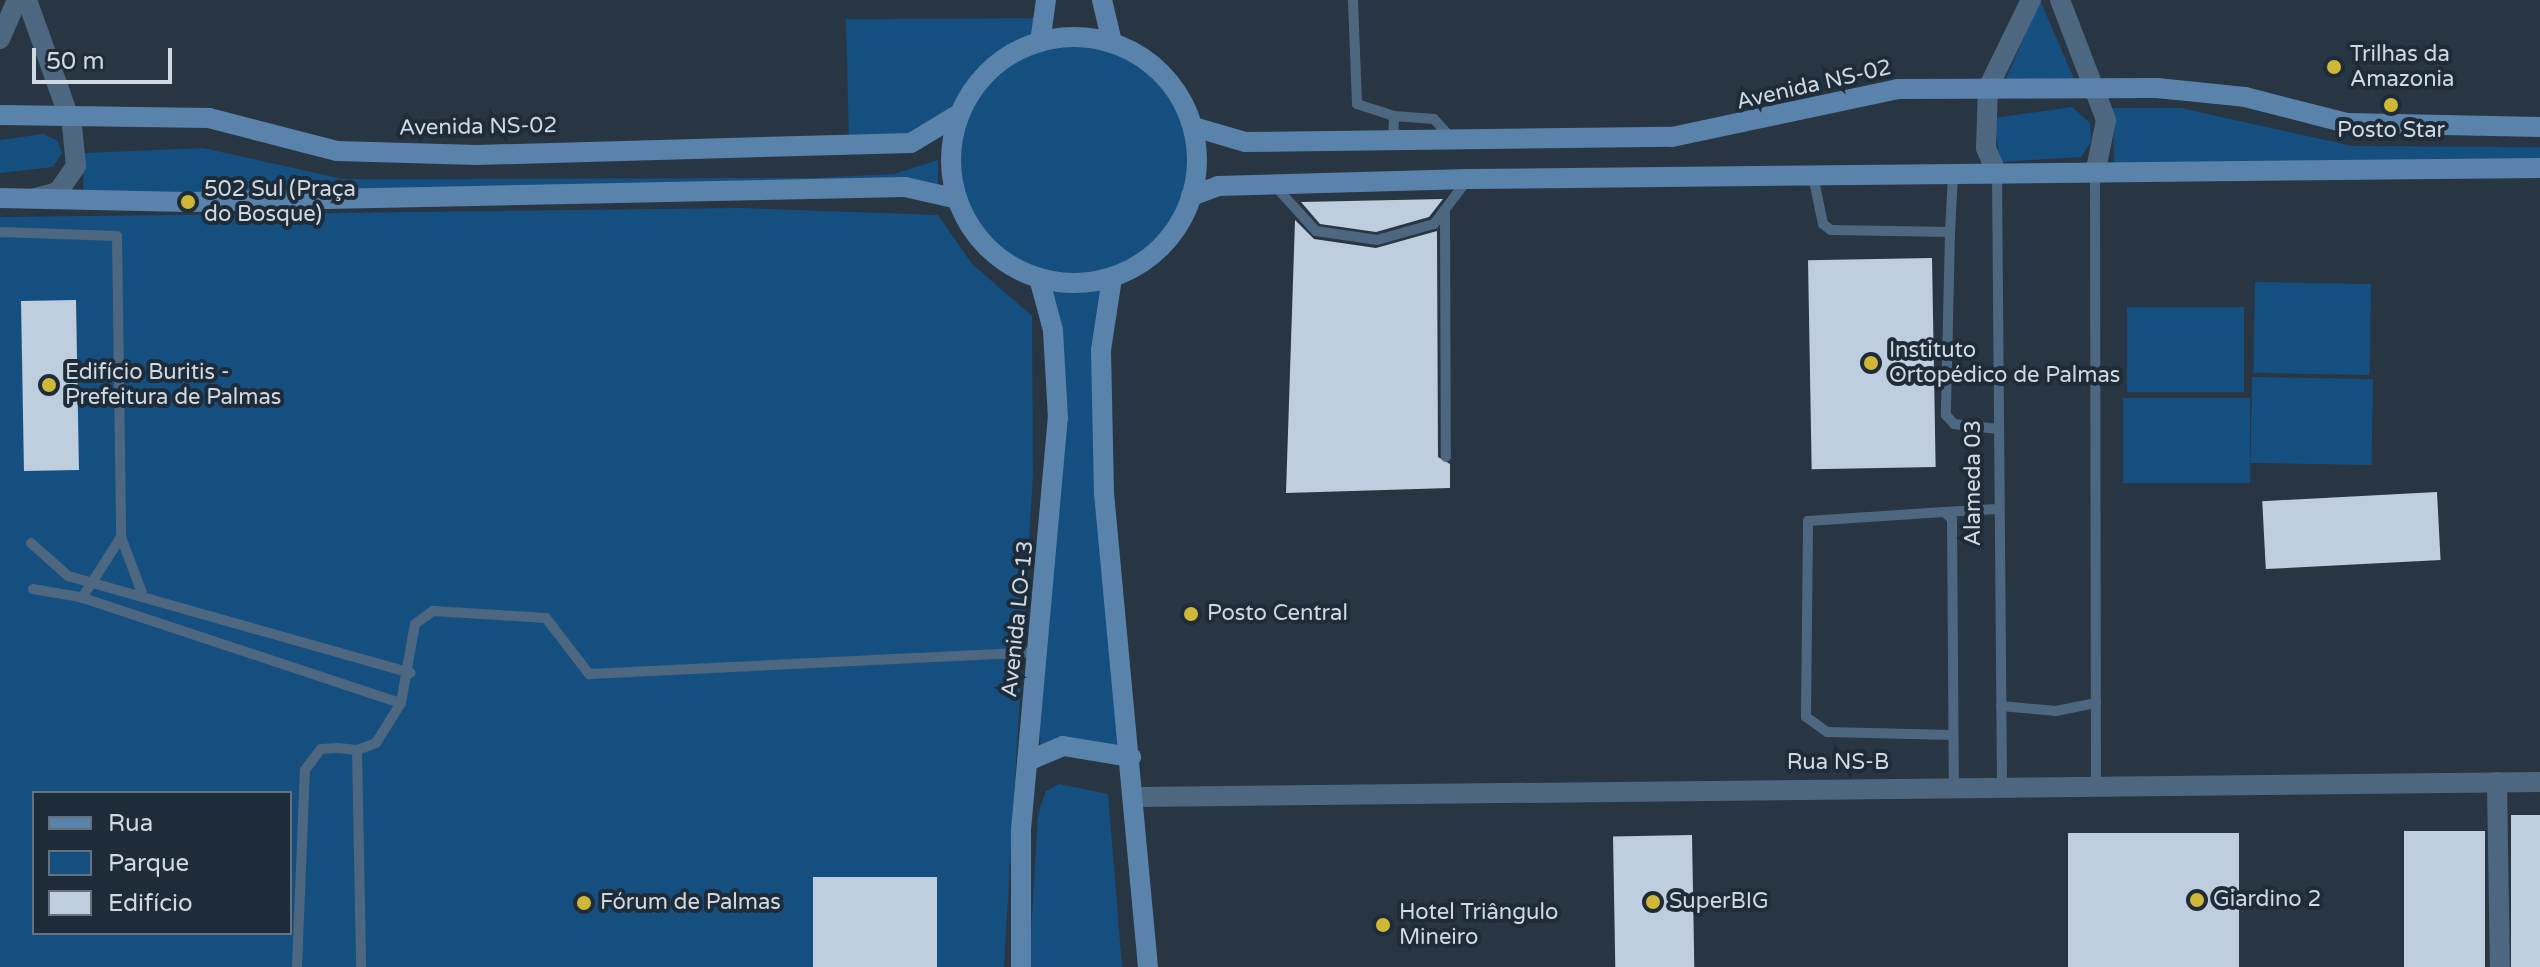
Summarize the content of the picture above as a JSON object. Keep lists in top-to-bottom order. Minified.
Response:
{"streets":{"street":["Avenida NS-02","Alameda 03","Avenida LO-13","Rua NS-B"]},"crossings":[["Avenida NS-02","Alameda 03"],["Avenida NS-02","Avenida LO-13"],["Alameda 03","Rua NS-B"]],"places":["Trilhas da Amazonia","Posto Star","502 Sul (Praça do Bosque)","Instituto Ortopédico de Palmas","Edifício Buritis - Prefeitura de Palmas","Posto Central","Giardino 2","SuperBIG","Fórum de Palmas","Hotel Triângulo Mineiro"],"legend":["Rua","Parque","Edifício"],"scale_bar":"50 m"}
